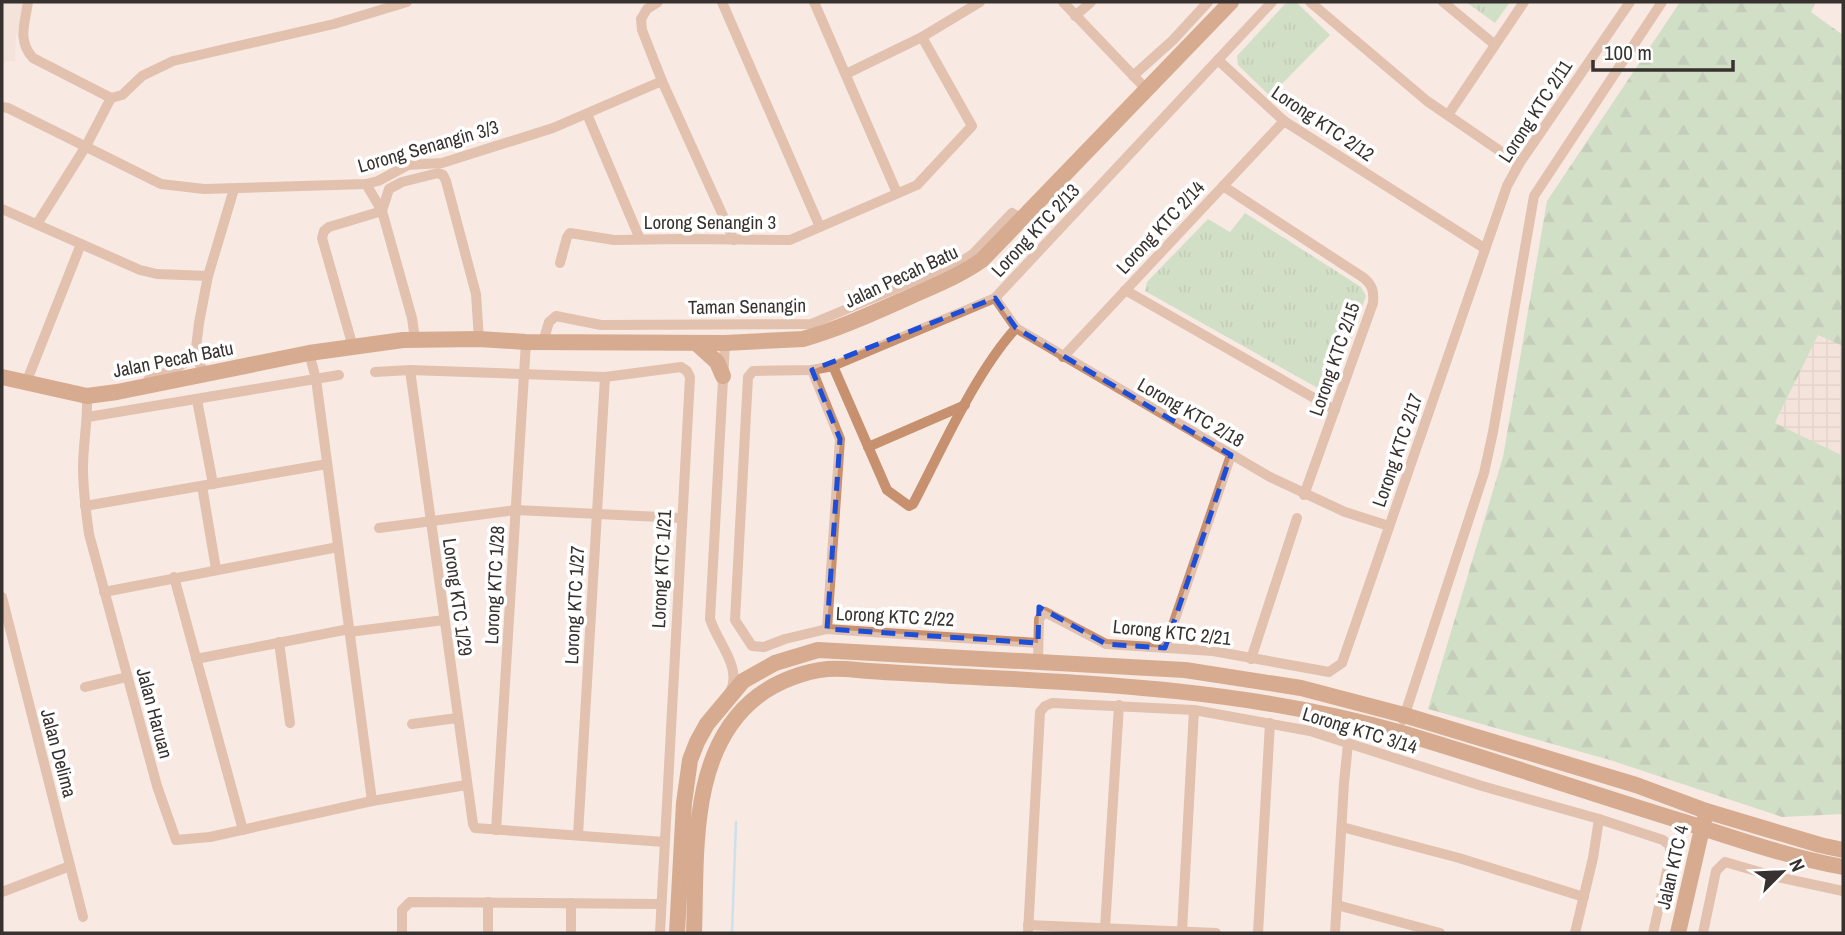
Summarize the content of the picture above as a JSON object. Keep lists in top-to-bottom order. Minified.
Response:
{"streets":{"street":["Lorong KTC 2/11","Lorong KTC 2/12","Lorong Senangin 3/3","Lorong Senangin 3","Lorong KTC 2/14","Lorong KTC 2/13","Jalan Pecah Batu","Taman Senangin","Lorong KTC 2/15","Lorong KTC 2/18","Lorong KTC 2/17","Lorong KTC 1/21","Lorong KTC 1/28","Lorong KTC 1/29","Lorong KTC 1/27","Lorong KTC 2/22","Lorong KTC 2/21","Jalan Haruan","Lorong KTC 3/14","Jalan Delima","Jalan KTC 4"]},"crossings":[["Lorong KTC 2/11","Lorong KTC 2/12"],["Lorong KTC 2/11","Lorong KTC 2/17"],["Lorong KTC 2/12","Lorong KTC 2/14"],["Lorong KTC 2/12","Lorong KTC 2/13"],["Lorong KTC 2/12","Lorong KTC 2/17"],["Lorong KTC 2/14","Lorong KTC 2/15"],["Lorong KTC 2/14","Lorong KTC 2/18"],["Lorong KTC 2/13","Lorong KTC 2/18"],["Lorong KTC 2/13","Lorong KTC 2/22"],["Jalan Pecah Batu","Taman Senangin"],["Jalan Pecah Batu","Lorong KTC 1/28"],["Jalan Pecah Batu","Jalan Haruan"],["Taman Senangin","Lorong KTC 1/28"],["Lorong KTC 2/15","Lorong KTC 2/18"],["Lorong KTC 2/18","Lorong KTC 2/17"],["Lorong KTC 2/17","Lorong KTC 2/21"],["Lorong KTC 1/21","Lorong KTC 1/28"],["Lorong KTC 1/21","Lorong KTC 1/29"],["Lorong KTC 1/21","Lorong KTC 1/27"],["Lorong KTC 1/28","Lorong KTC 1/29"],["Lorong KTC 1/29","Jalan Haruan"],["Lorong KTC 2/22","Lorong KTC 2/21"]],"scale_bar":"100 m","north":"top right"}
